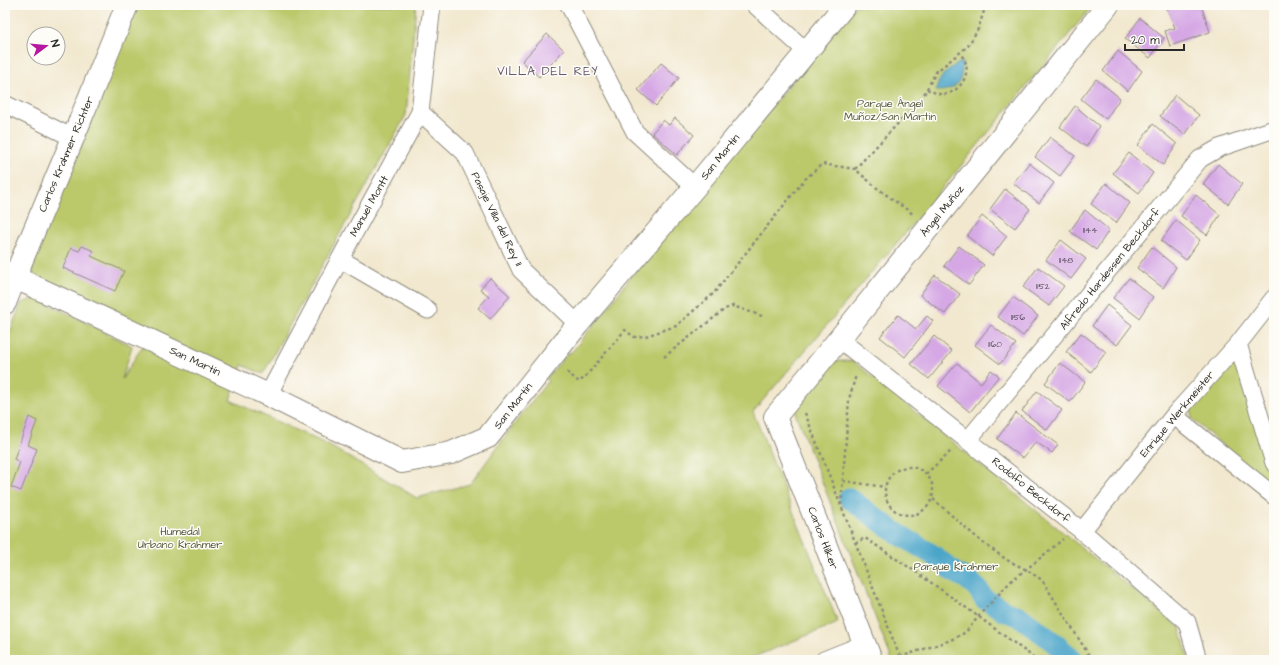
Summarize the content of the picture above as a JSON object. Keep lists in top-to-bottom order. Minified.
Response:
{"streets":{"street":["Carlos Krahmer Richter","San Martín","Manuel Montt","Ángel Muñoz","Pasaje Villa del Rey 11","Alfredo Hardessen Beckdorf","Enrique Werkmeister","Rodolfo Beckdorf","Carlos Hilker"]},"crossings":[["Carlos Krahmer Richter","San Martín"],["San Martín","Manuel Montt"],["San Martín","Pasaje Villa del Rey 11"],["Manuel Montt","Pasaje Villa del Rey 11"],["Ángel Muñoz","Rodolfo Beckdorf"],["Ángel Muñoz","Carlos Hilker"],["Alfredo Hardessen Beckdorf","Rodolfo Beckdorf"],["Enrique Werkmeister","Rodolfo Beckdorf"]],"districts":["VILLA DEL REY"],"parks":["Parque Ángel Muñoz/San Martin","Humedal Urbano Krahmer","Parque Krahmer"],"house_numbers":["1144","1148","1152","1156","1160"],"scale_bar":"20 m","north":"right"}
